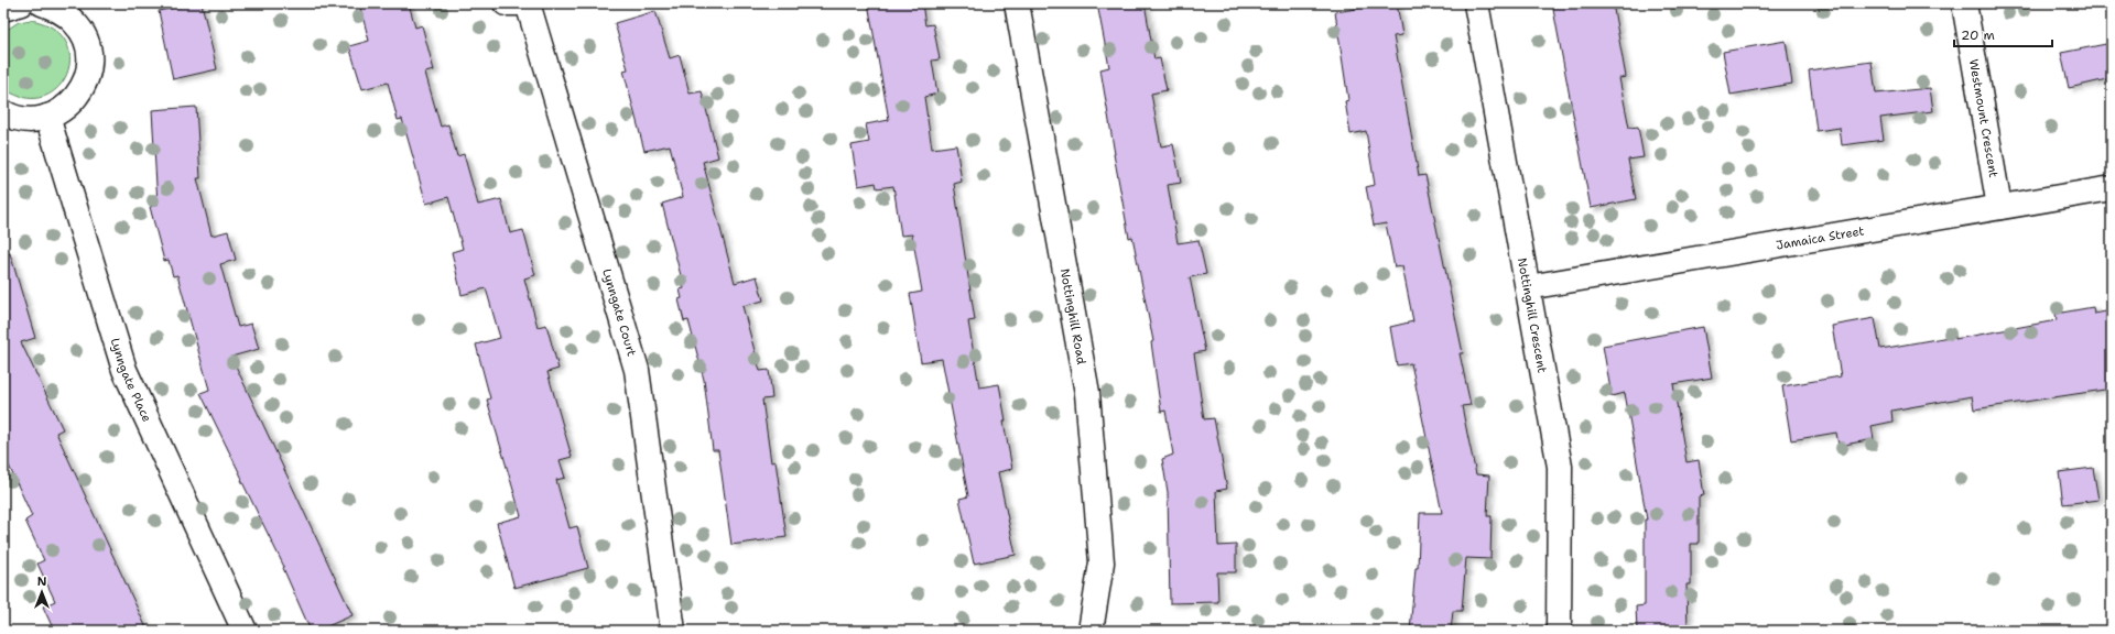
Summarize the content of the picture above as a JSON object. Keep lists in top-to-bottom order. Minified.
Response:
{"streets":{"street":["Westmount Crescent","Jamaica Street","Lynngate Court","Nottinghill Road","Nottinghill Crescent","Lynngate Place"]},"crossings":[["Westmount Crescent","Jamaica Street"],["Jamaica Street","Nottinghill Crescent"]],"scale_bar":"20 m","north":"top"}
